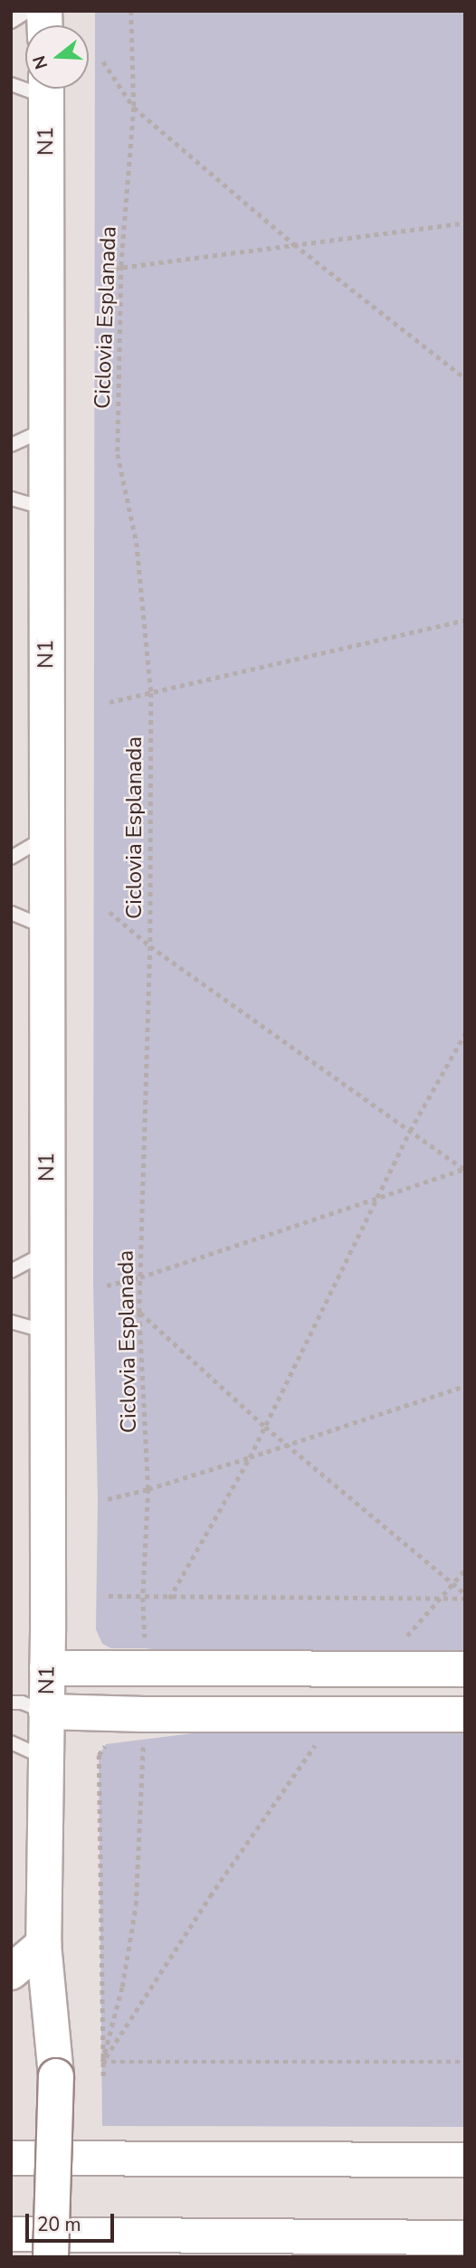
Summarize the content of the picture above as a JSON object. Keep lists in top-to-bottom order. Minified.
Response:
{"streets":{"main road":["N1"],"path":["Ciclovia Esplanada"]},"scale_bar":"20 m","north":"left"}
